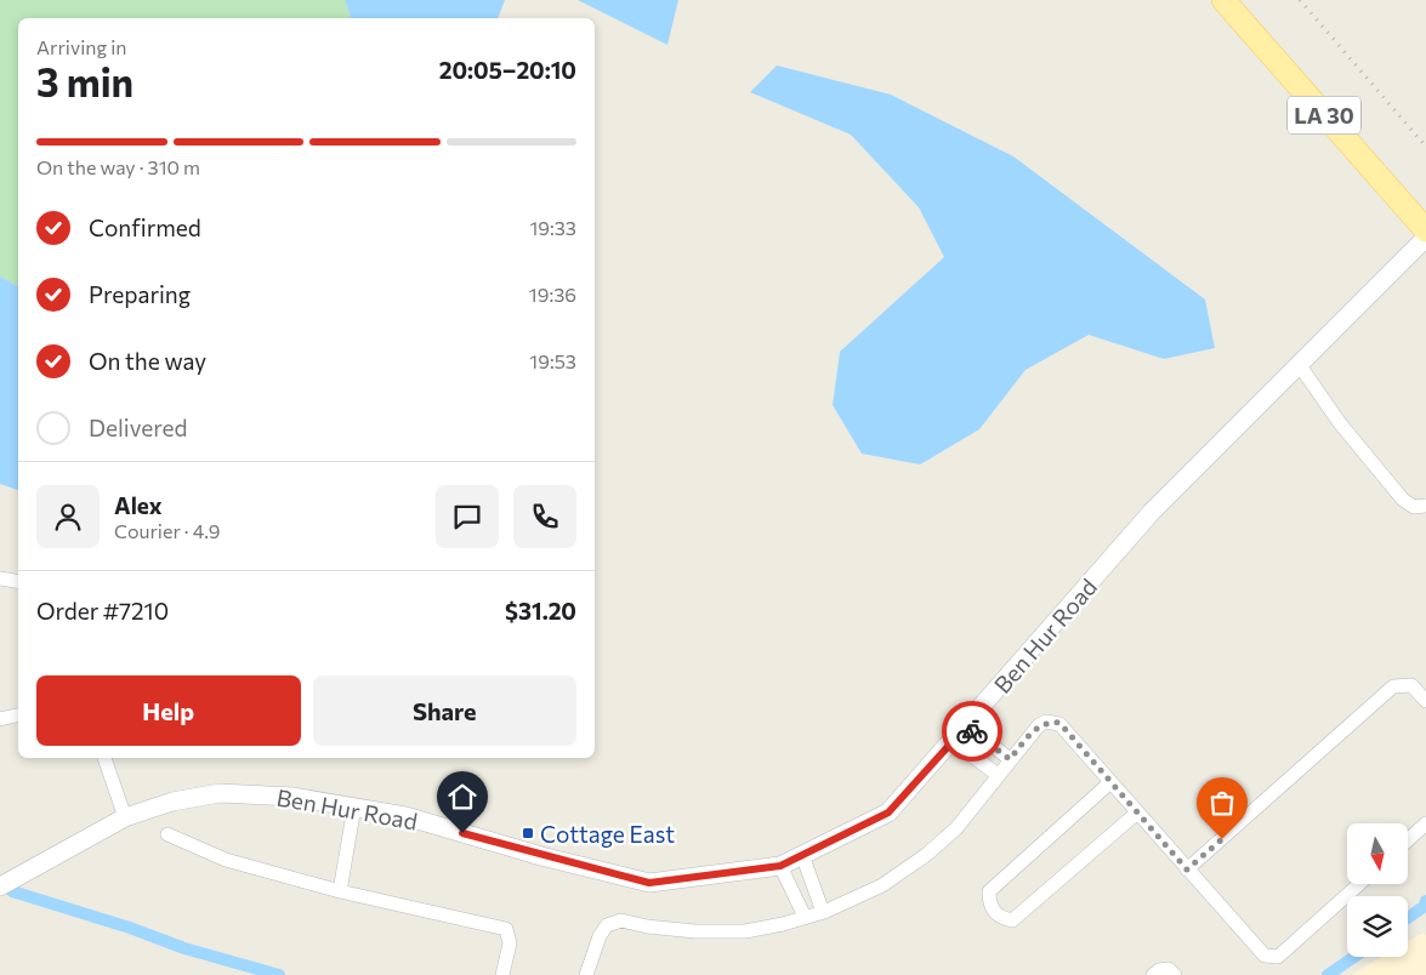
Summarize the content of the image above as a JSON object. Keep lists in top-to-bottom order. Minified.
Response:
{"streets":{"main road":["LA 30"],"street":["Ben Hur Road"]},"places":{"transit":["Cottage East"]},"north":"bottom","page":{"heading":["3 min","Arriving in","20:05–20:10"],"panel":["Alex","Courier · 4.9","Order #7210","$31.20"],"bar":"On the way · 310 m","list":[["Confirmed","19:33"],["Preparing","19:36"],["On the way","19:53"],"Delivered"],"buttons":["Help","Share"]}}
